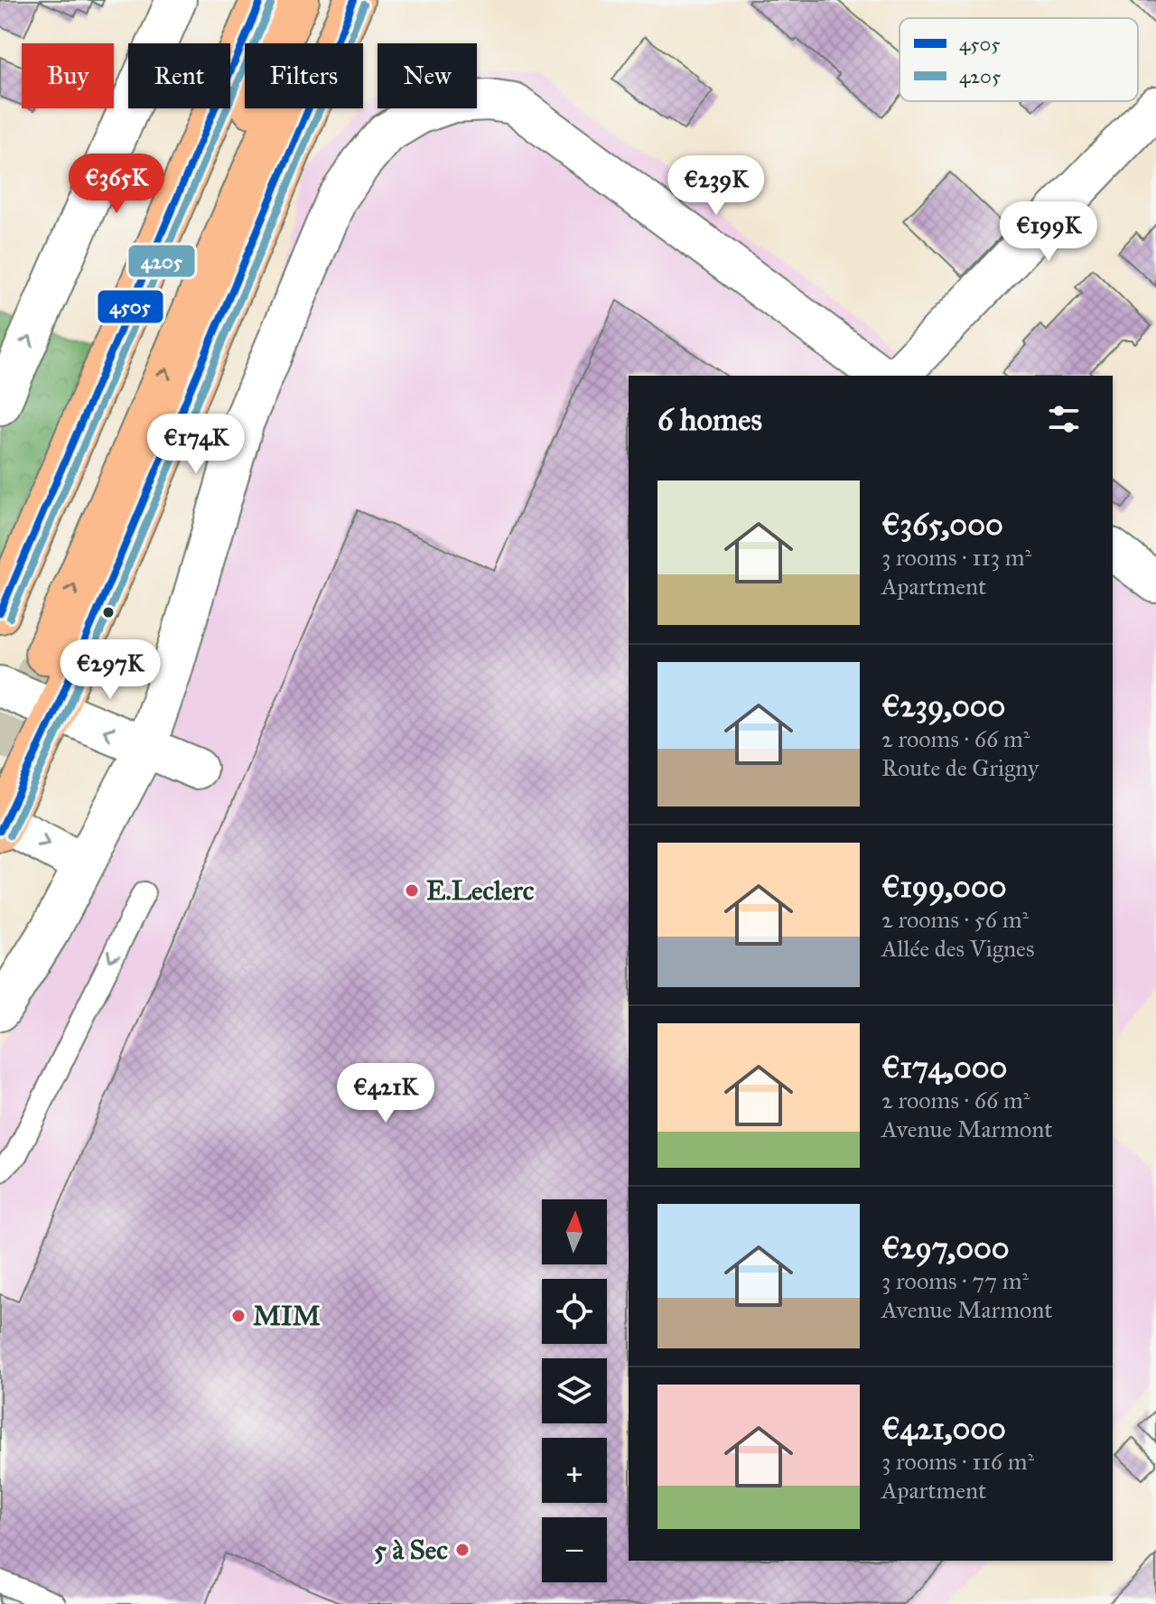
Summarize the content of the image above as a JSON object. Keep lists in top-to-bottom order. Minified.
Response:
{"places":["E.Leclerc","MIM","5 à Sec"],"lines":["transit line 4505","transit line 4205"],"legend":["4505","4205"],"north":"top","page":{"chip":["Buy","Rent","Filters","New"],"price":["€365K","€239K","€199K","€174K","€297K","€421K"],"heading":"6 homes","list":[{"name":"€365,000","note":"3 rooms · 113 m² · Apartment"},{"name":"€239,000","note":"2 rooms · 66 m² · Route de Grigny"},{"name":"€199,000","note":"2 rooms · 56 m² · Allée des Vignes"},{"name":"€174,000","note":"2 rooms · 66 m² · Avenue Marmont"},{"name":"€297,000","note":"3 rooms · 77 m² · Avenue Marmont"},{"name":"€421,000","note":"3 rooms · 116 m² · Apartment"}],"map_buttons":["+","−"]}}
